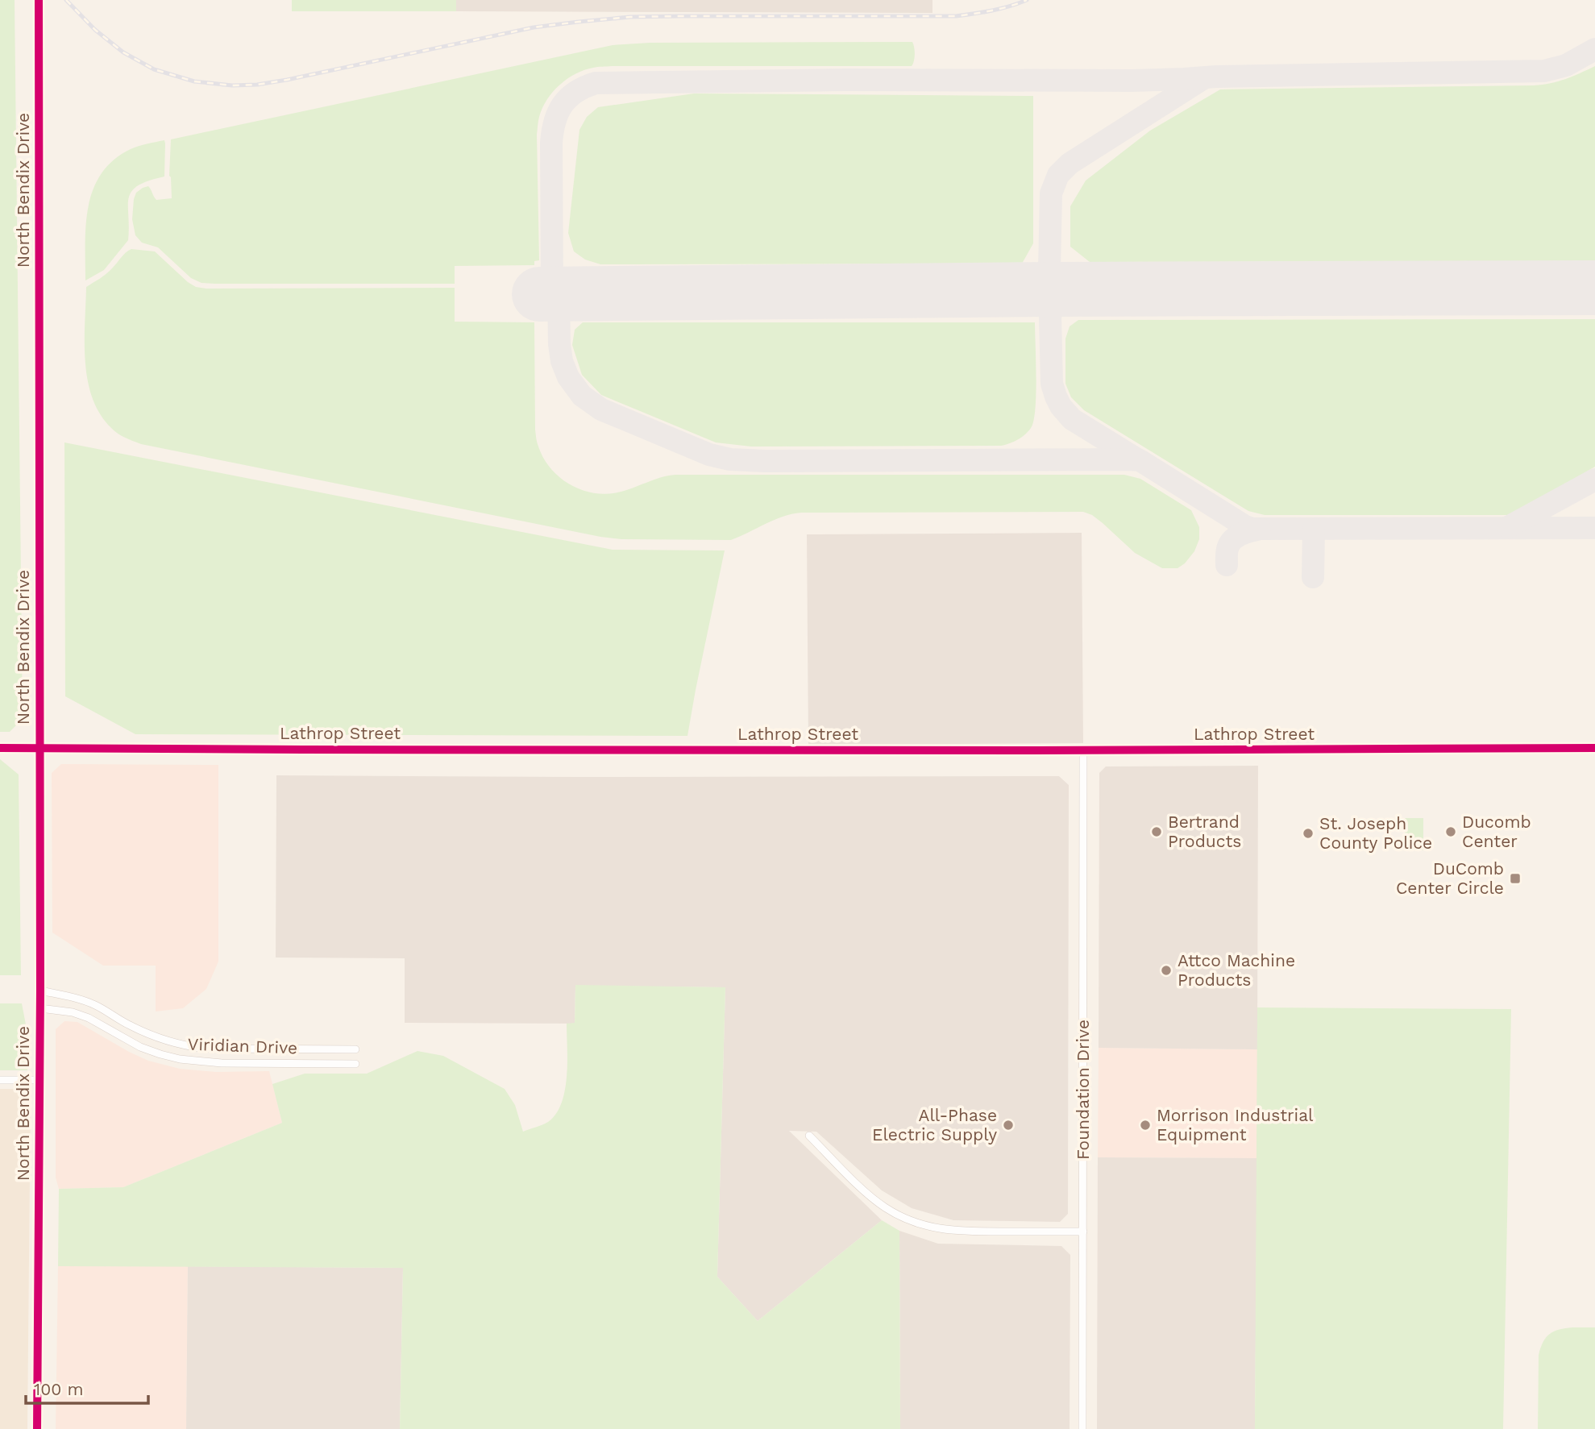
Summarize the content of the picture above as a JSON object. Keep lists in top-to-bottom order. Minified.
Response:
{"streets":{"street":["North Bendix Drive","Lathrop Street","Viridian Drive","Foundation Drive"]},"crossings":[["North Bendix Drive","Lathrop Street"],["North Bendix Drive","Viridian Drive"],["Lathrop Street","Foundation Drive"]],"places":{"other":["Bertrand Products","Ducomb Center","St. Joseph County Police","Attco Machine Products","All-Phase Electric Supply","Morrison Industrial Equipment"],"transit":["DuComb Center Circle"]},"scale_bar":"100 m"}
